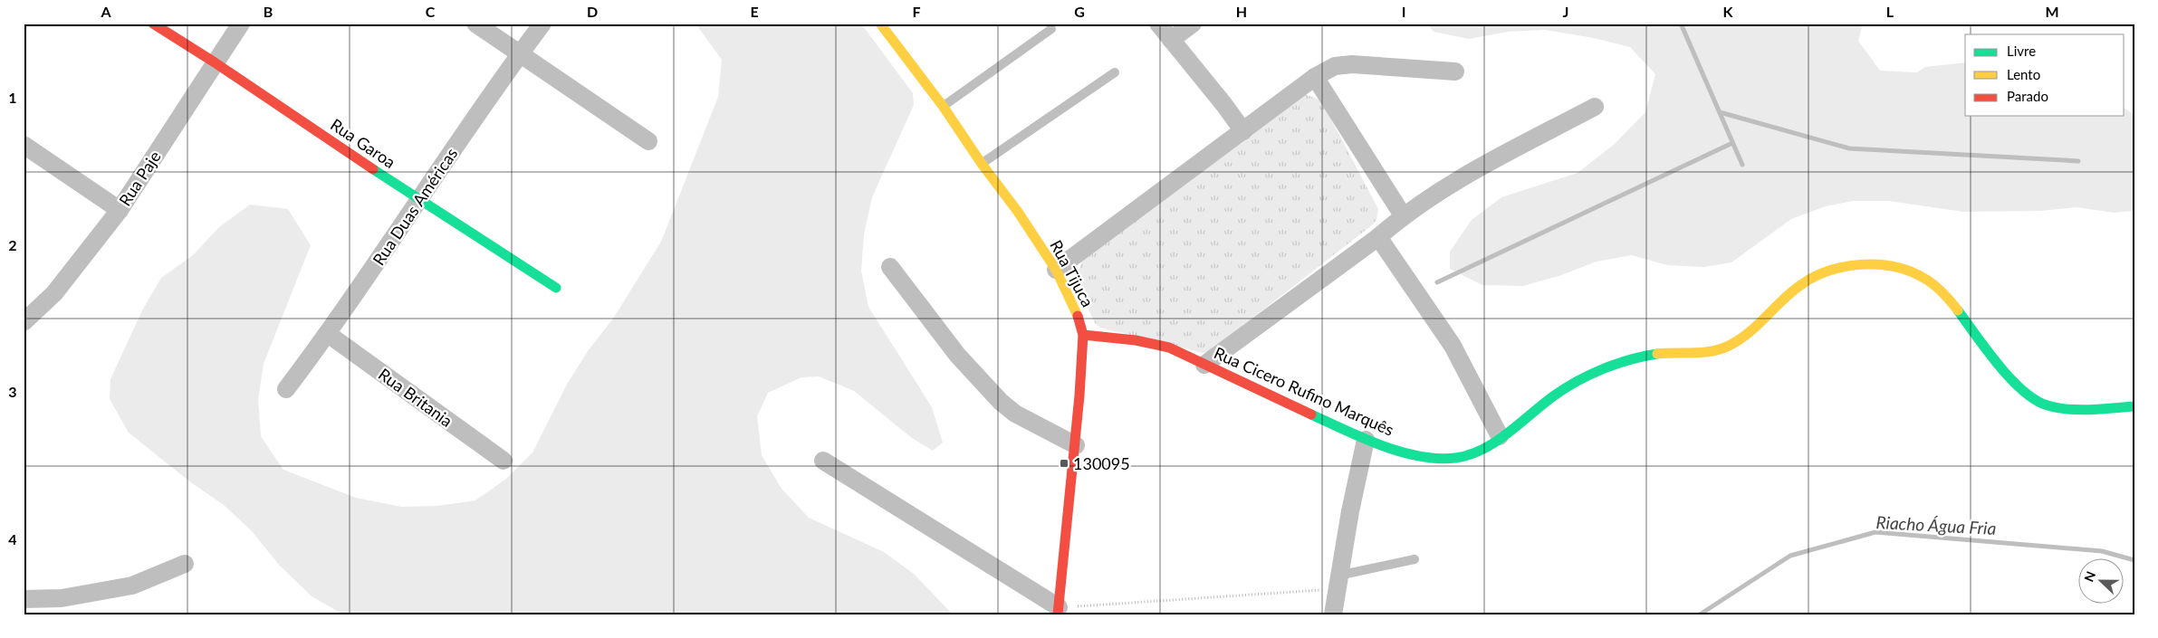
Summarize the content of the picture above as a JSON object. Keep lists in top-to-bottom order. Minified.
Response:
{"streets":{"street":["Rua Garoa","Rua Paje","Rua Duas Américas","Rua Tijuca","Rua Cicero Rufino Marquês","Rua Britania"]},"crossings":[["Rua Garoa","Rua Paje"],["Rua Garoa","Rua Duas Américas"],["Rua Duas Américas","Rua Britania"],["Rua Tijuca","Rua Cicero Rufino Marquês"]],"water":["Riacho Água Fria"],"places":{"transit":["130095"]},"legend":["Livre","Lento","Parado"],"north":"left","grid":{"columns":["A","B","C","D","E","F","G","H","I","J","K","L","M"],"rows":["1","2","3","4"]}}
